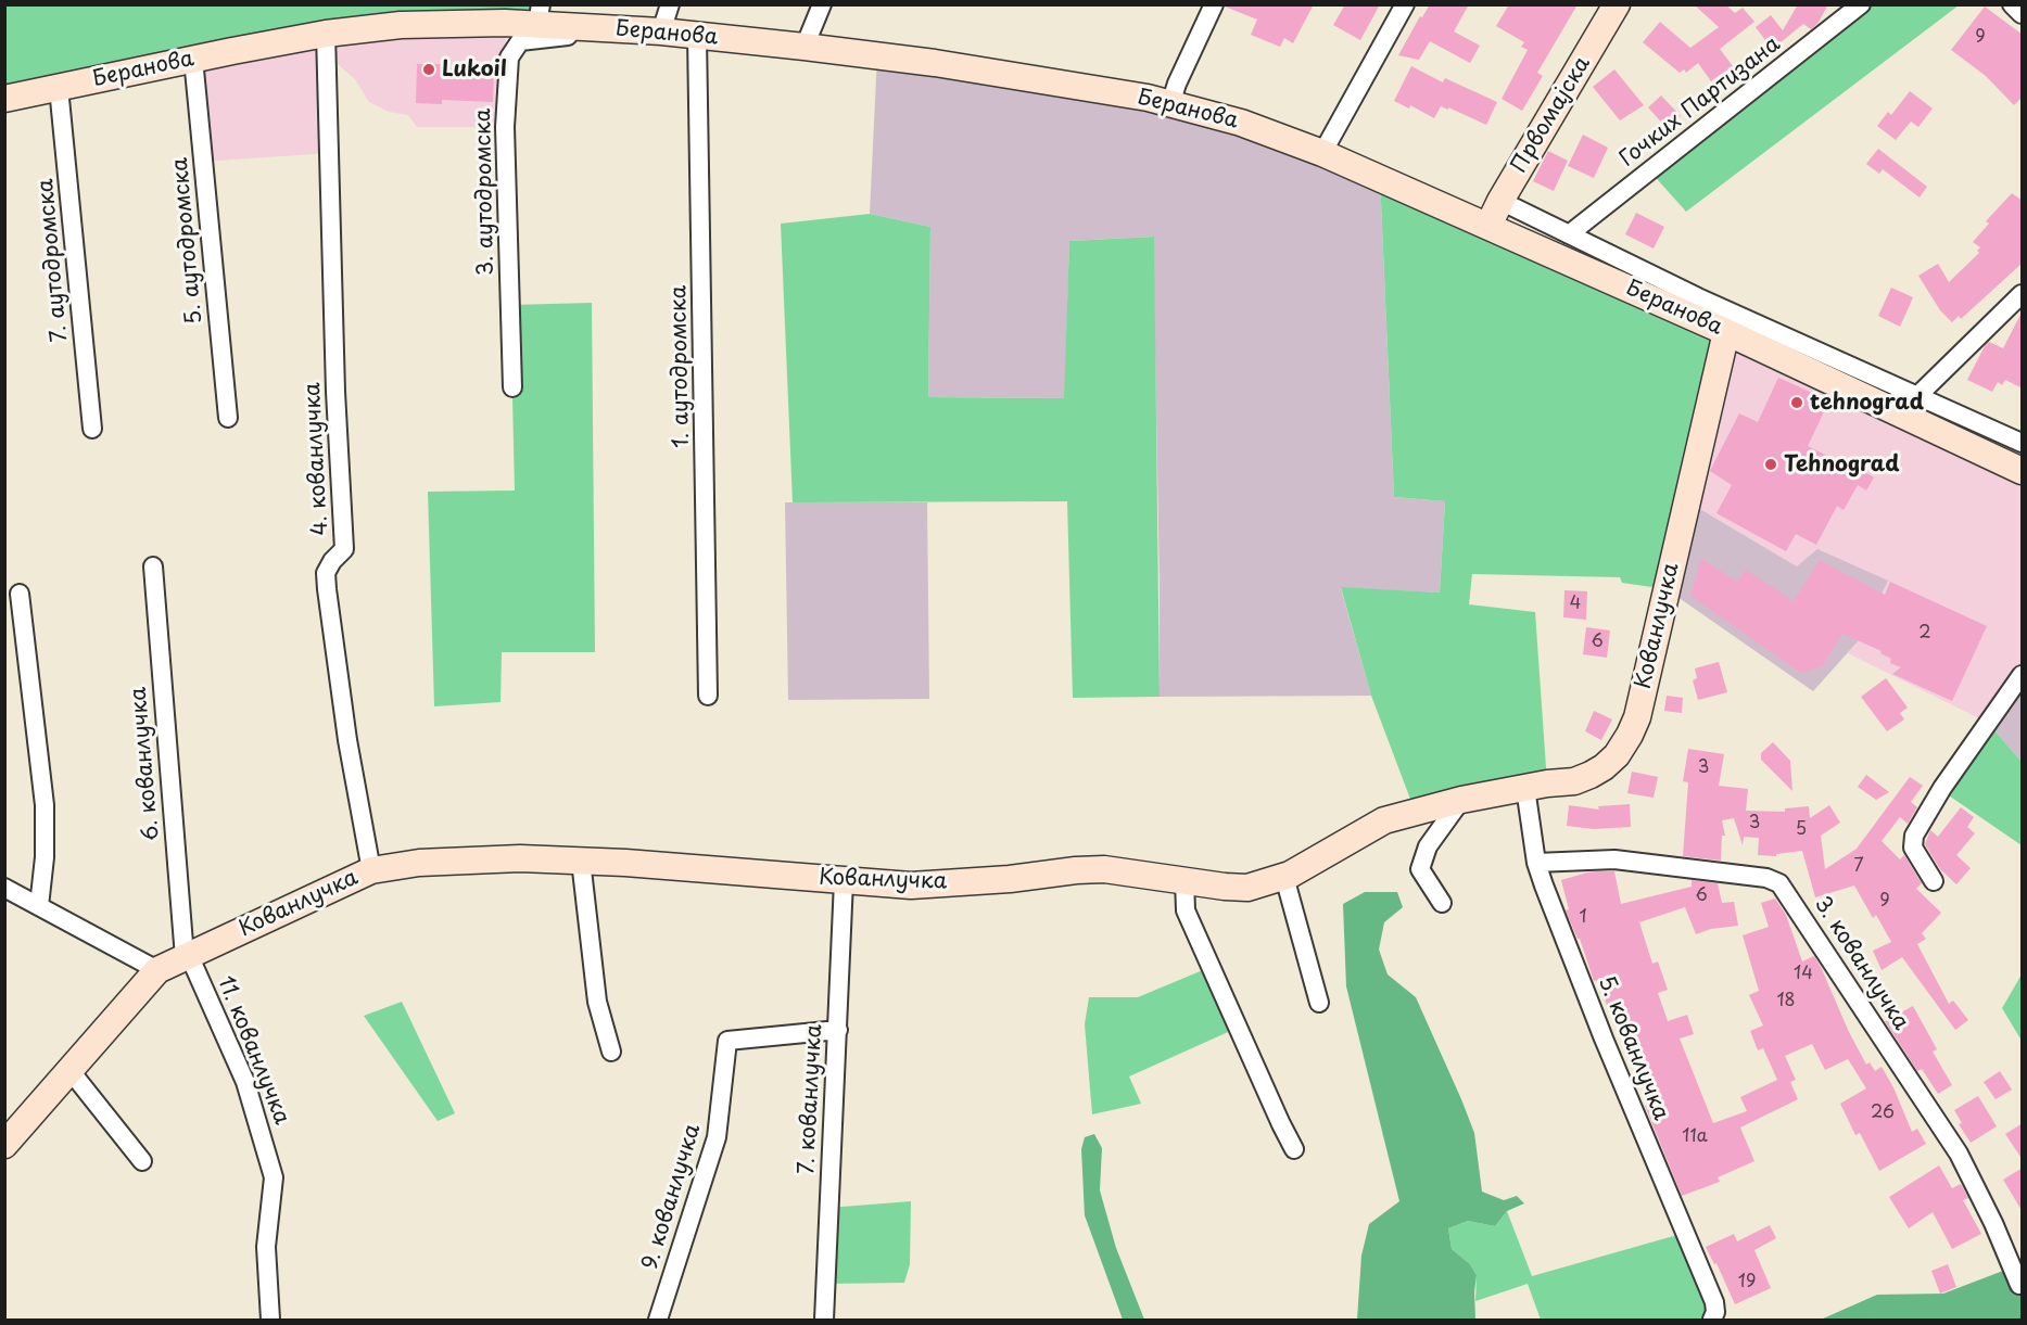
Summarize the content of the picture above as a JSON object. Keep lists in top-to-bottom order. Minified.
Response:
{"streets":{"main road":["Беранова","Првомајска","Кованлучка"],"street":["Гочких Партизана","3. аутодромска","5. аутодромска","7. аутодромска","1. аутодромска","4. кованлучка","6. кованлучка","3. кованлучка","5. кованлучка","11. кованлучка","7. кованлучка","9. кованлучка"]},"crossings":[["Беранова","Гочких Партизана"],["Беранова","Првомајска"],["Беранова","3. аутодромска"],["Беранова","5. аутодромска"],["Беранова","7. аутодромска"],["Беранова","1. аутодромска"],["Беранова","4. кованлучка"],["Беранова","Кованлучка"],["4. кованлучка","Кованлучка"],["Кованлучка","6. кованлучка"],["Кованлучка","5. кованлучка"],["Кованлучка","11. кованлучка"],["Кованлучка","7. кованлучка"],["6. кованлучка","11. кованлучка"],["3. кованлучка","5. кованлучка"],["7. кованлучка","9. кованлучка"]],"places":["Lukoil","tehnograd","Tehnograd"],"house_numbers":["9","4","2","6","3","3","5","7","6","9","1","14","18","26","11a","19"]}
